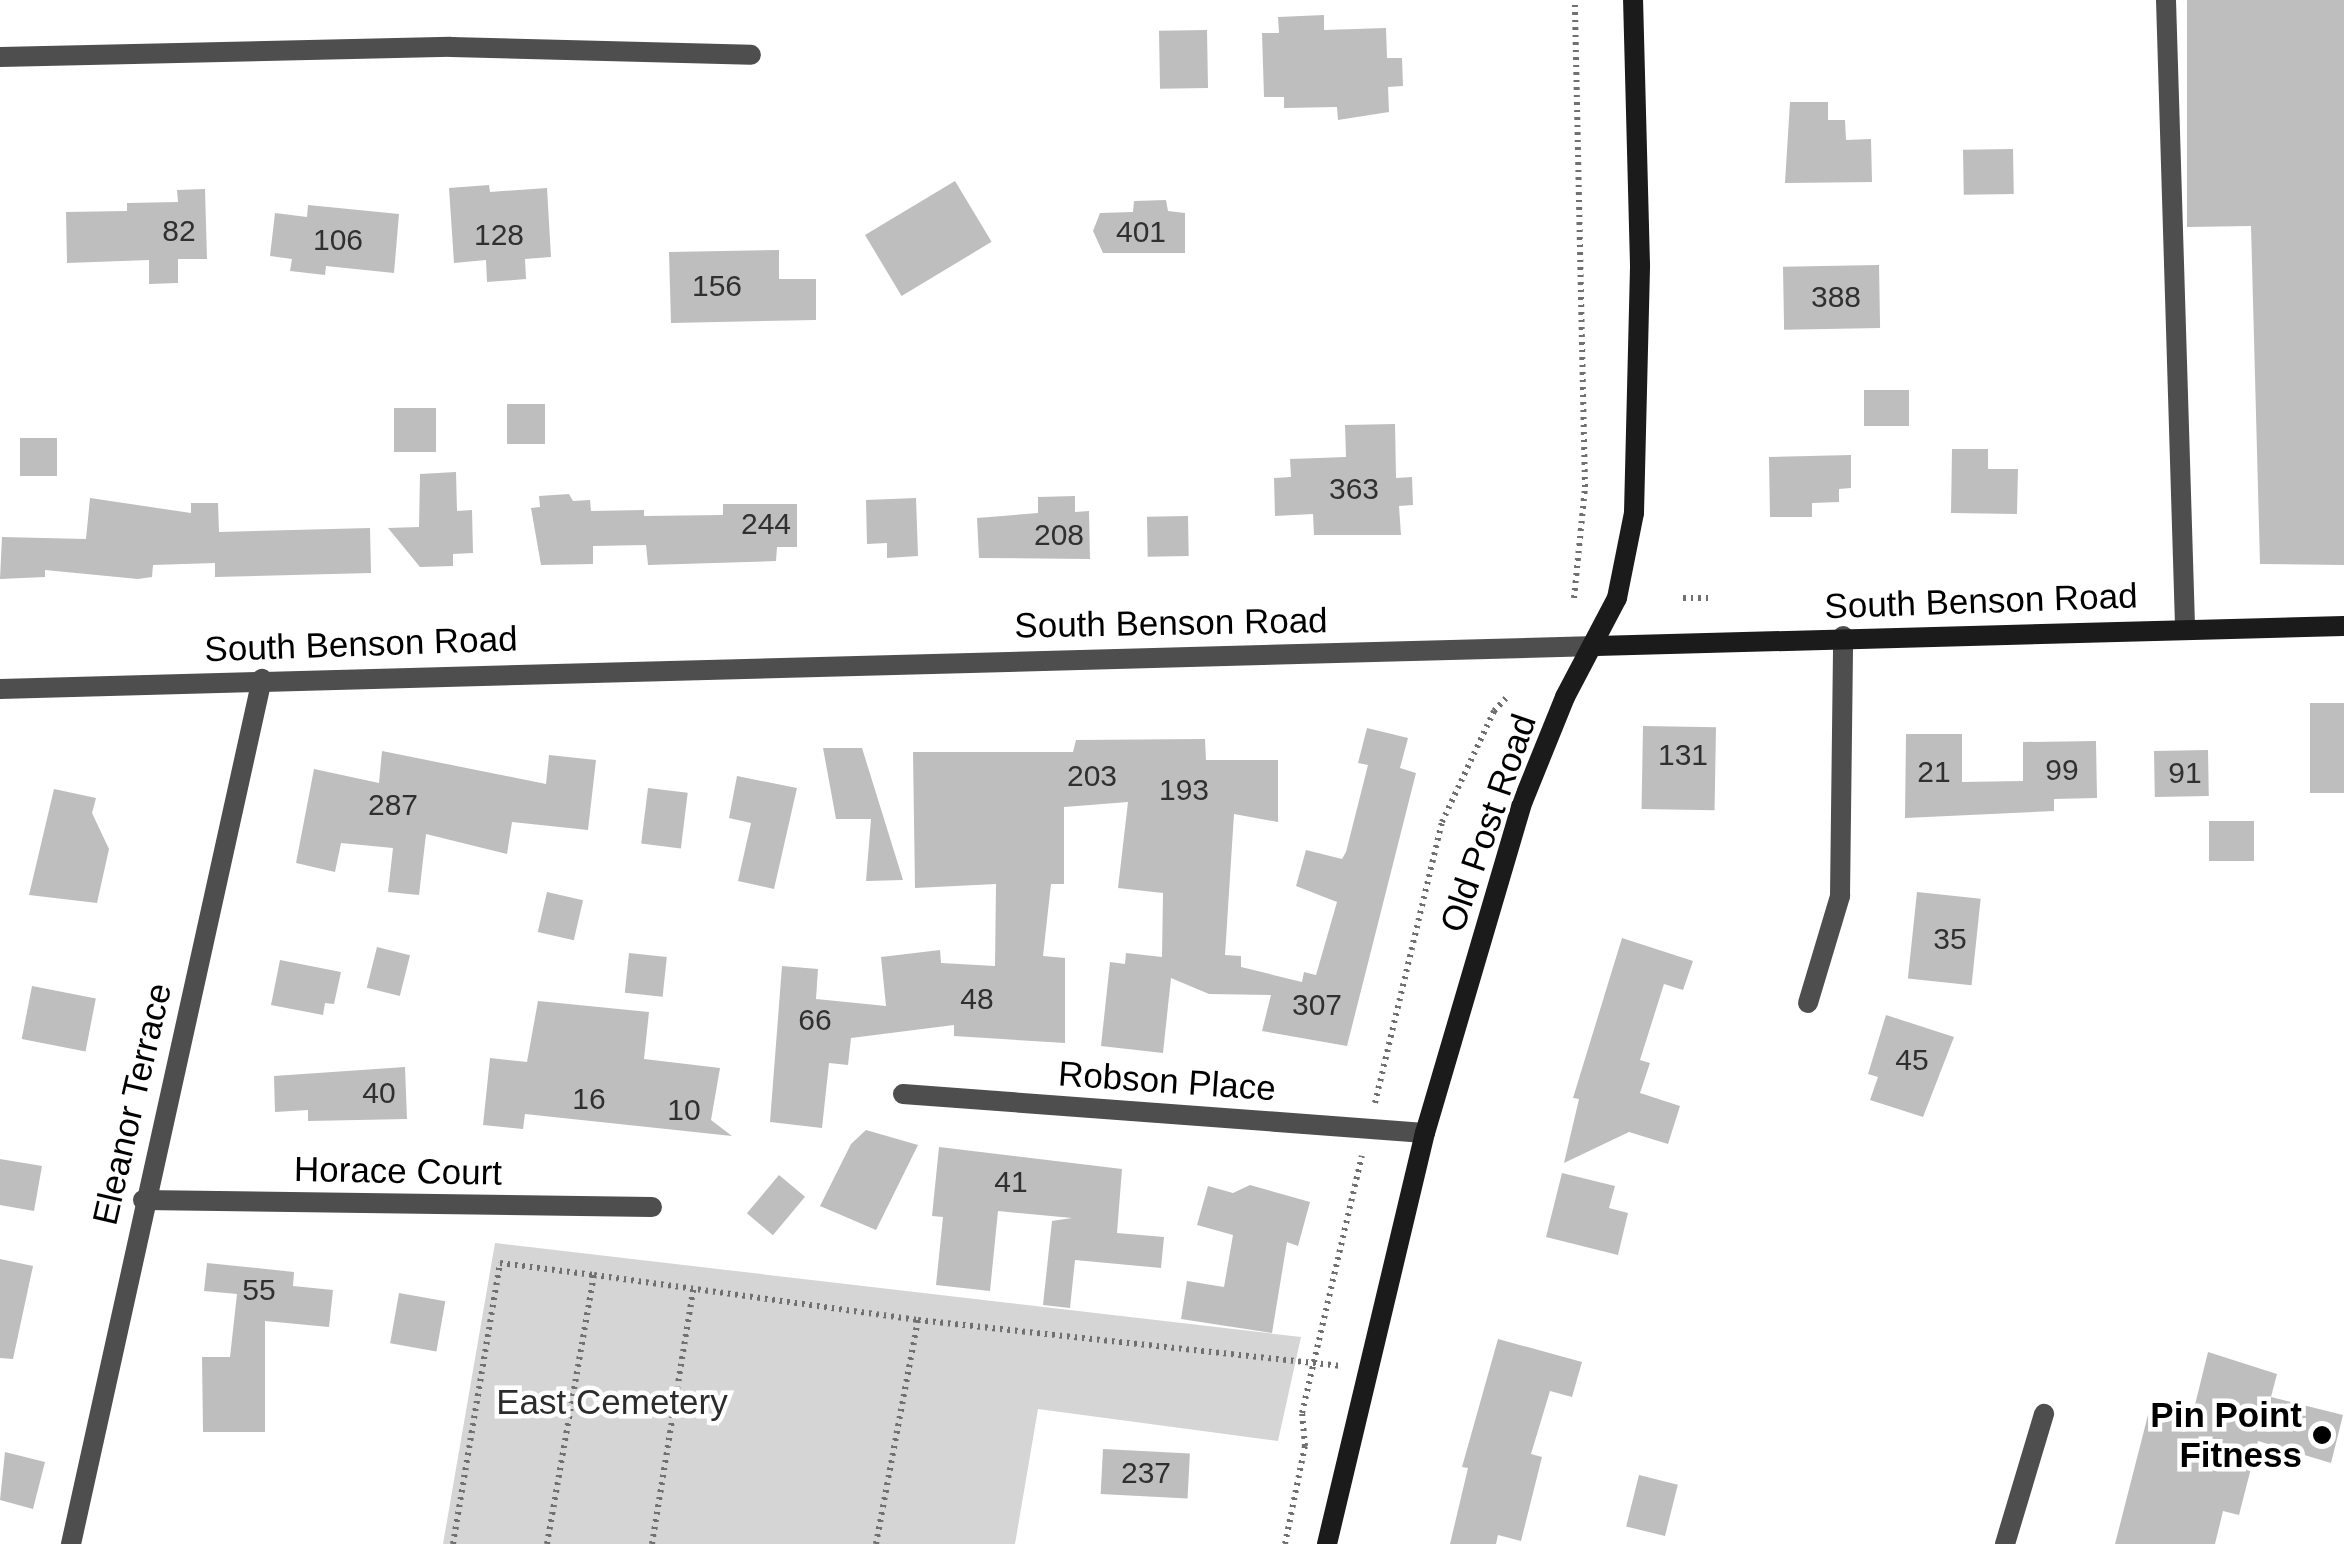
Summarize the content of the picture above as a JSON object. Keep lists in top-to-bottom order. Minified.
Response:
{"streets":{"street":["South Benson Road","Old Post Road","Robson Place","Eleanor Terrace","Horace Court"]},"crossings":[["South Benson Road","Old Post Road"],["South Benson Road","Eleanor Terrace"],["Old Post Road","Robson Place"],["Eleanor Terrace","Horace Court"]],"parks":["East Cemetery"],"places":["Pin Point Fitness"],"house_numbers":["82","401","128","106","156","388","363","244","208","131","99","21","91","203","193","287","35","48","307","66","45","40","16","10","41","55","237"]}
